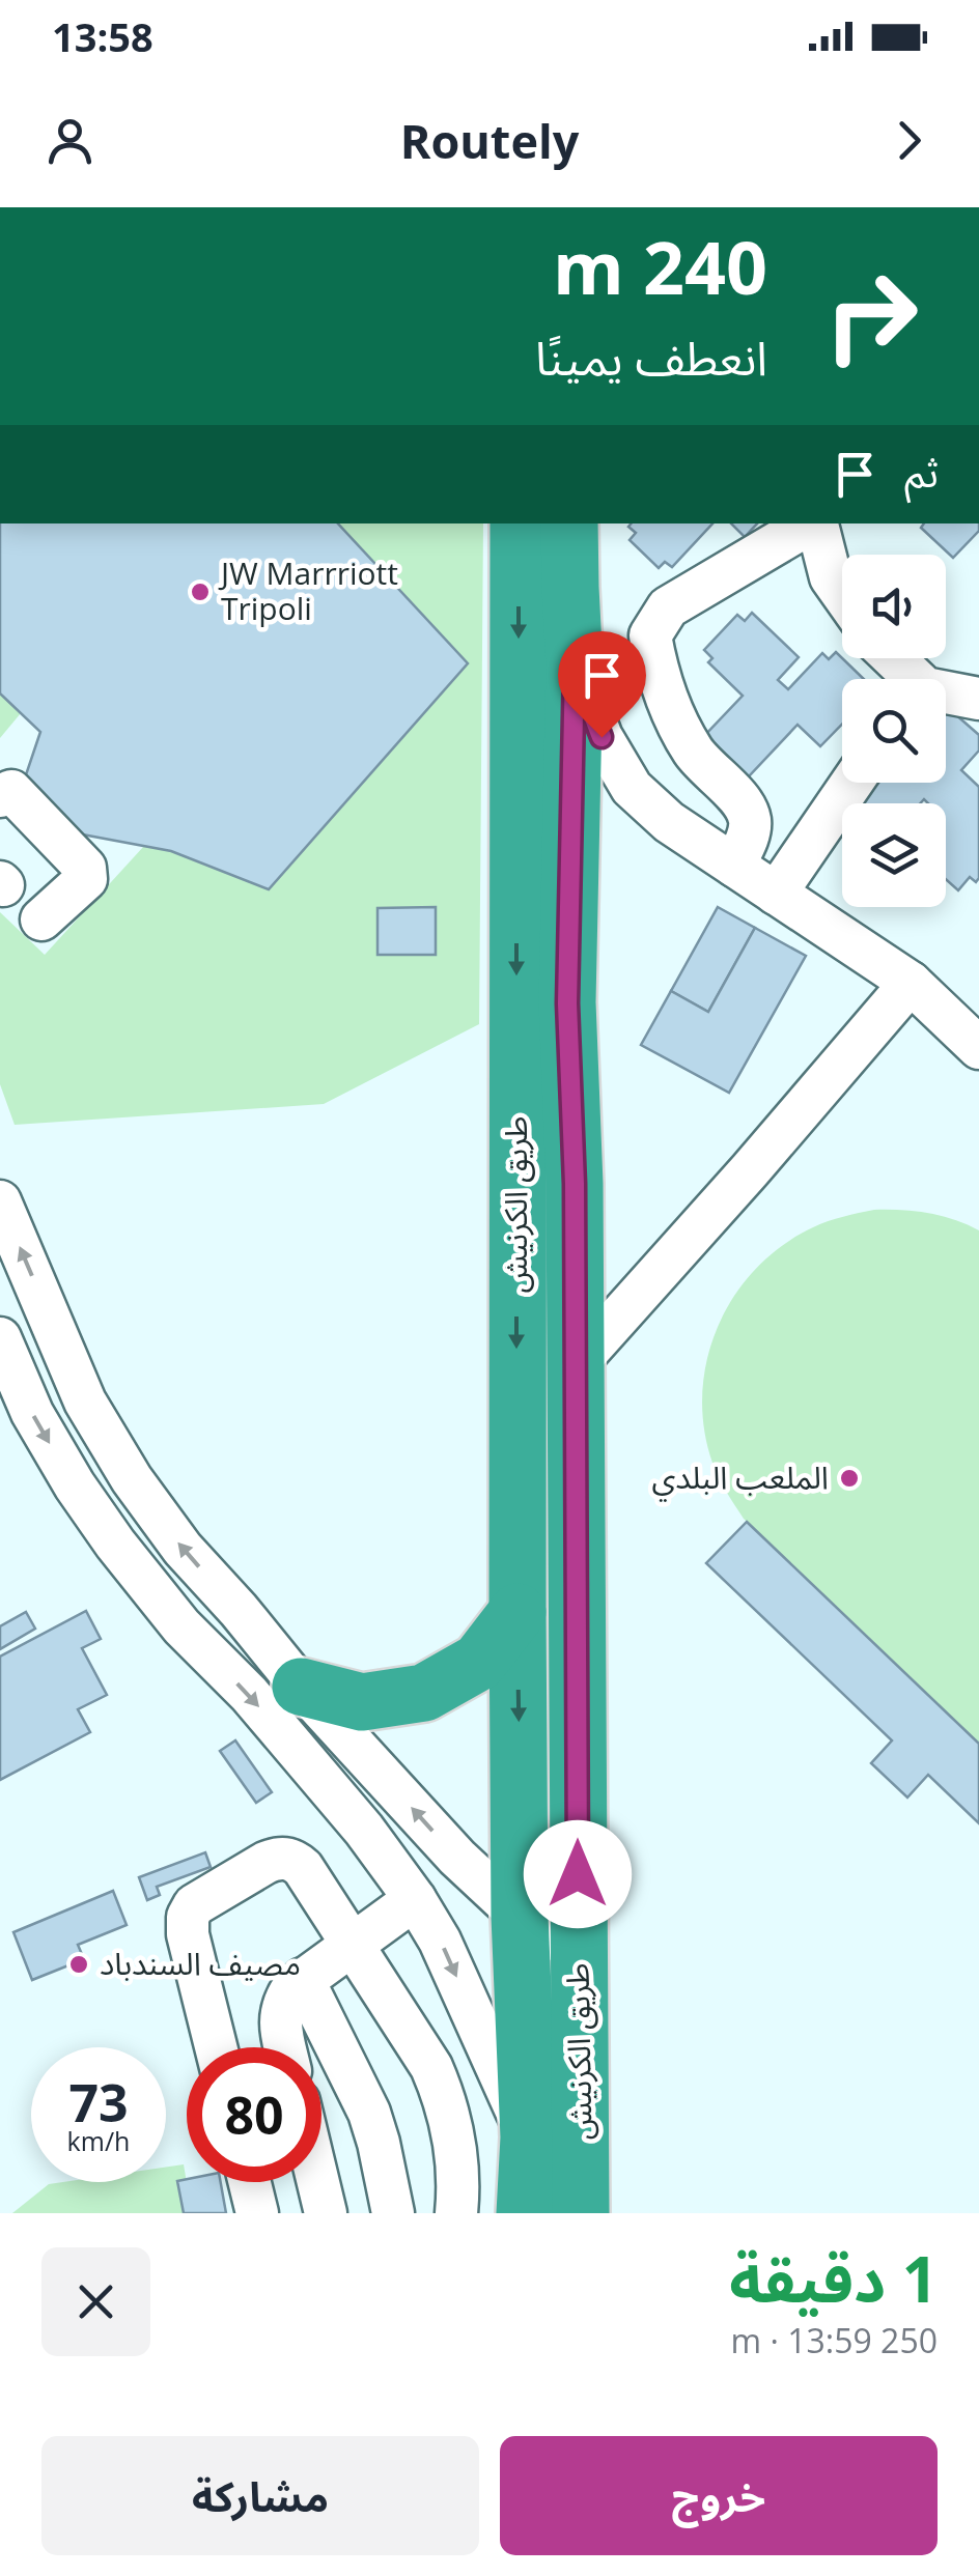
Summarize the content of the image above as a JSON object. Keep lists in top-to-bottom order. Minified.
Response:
{"streets":{"highway":["طريق الكرنيش"]},"places":["JW Marrriott Tripoli","الملعب البلدي","مصيف السندباد"],"page":{"status":"13:58","header":"Routely","turn":["240 m","انعطف يمينًا"],"then":"ثم","speed":"73 km/h","limit":"80","heading":["1 دقيقة","250 m · 13:59"],"buttons":["خروج","مشاركة"]}}
